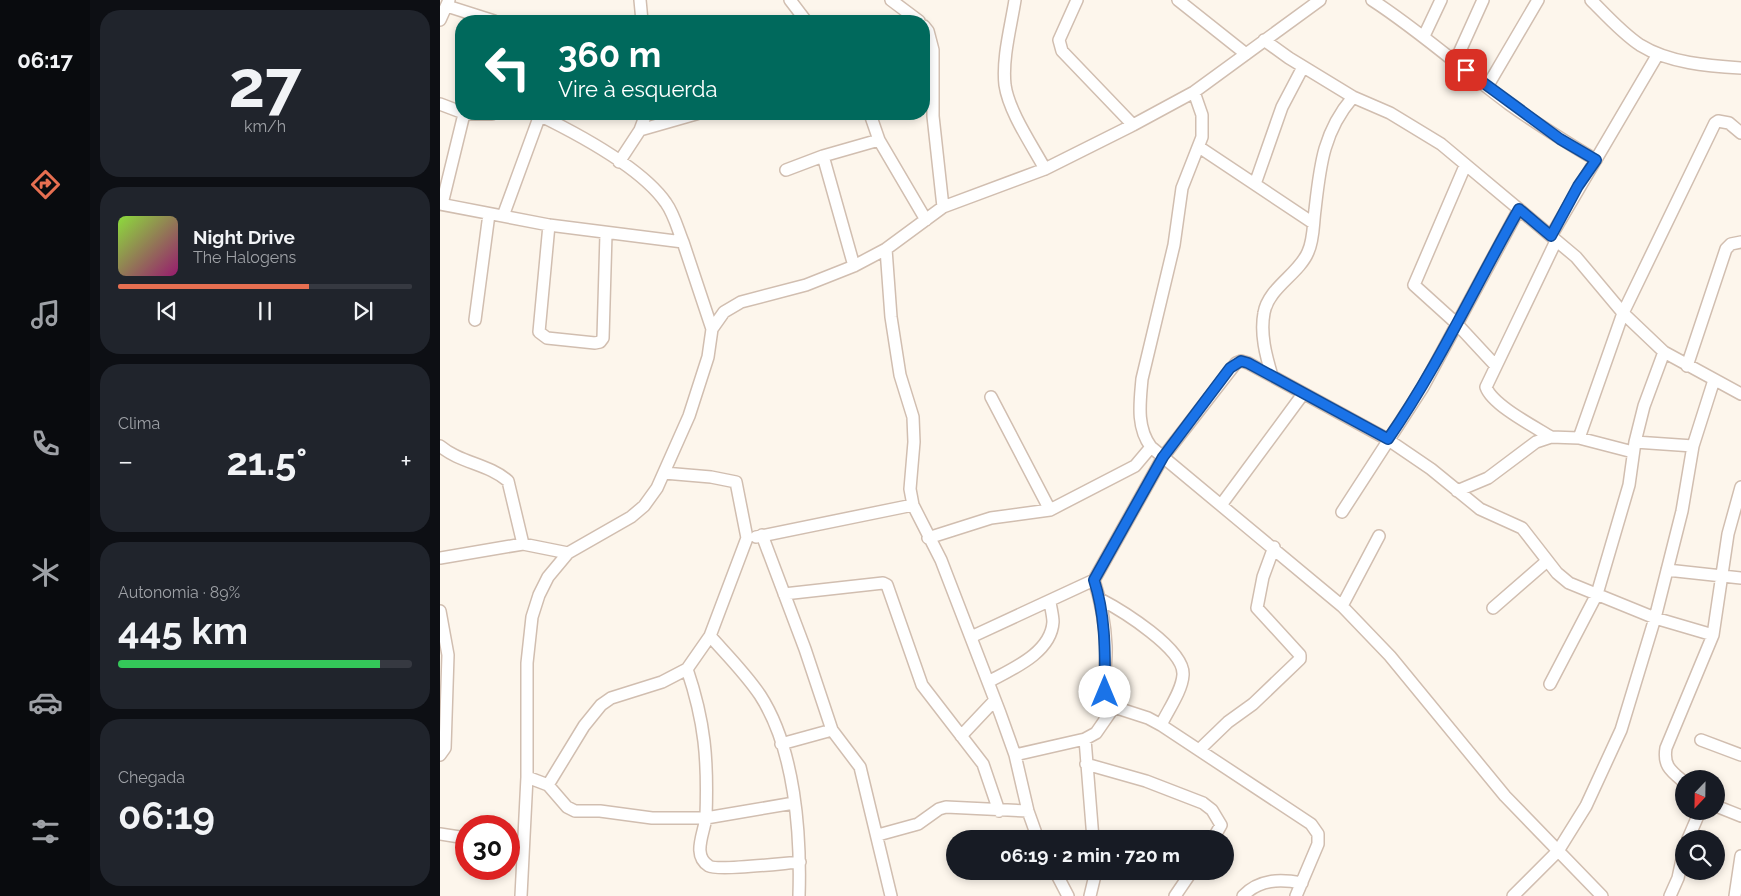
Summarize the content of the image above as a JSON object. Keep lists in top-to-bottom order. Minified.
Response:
{"north":"bottom","page":{"tabs":"06:17","tile":[["27","km/h"],"Clima",["Autonomia · 89%","445 km"],["Chegada","06:19"]],"turn":["360 m","Vire à esquerda"],"song":["Night Drive","The Halogens"],"heat":["−","21.5°","+"],"limit":"30","trip":"06:19 · 2 min · 720 m"}}
